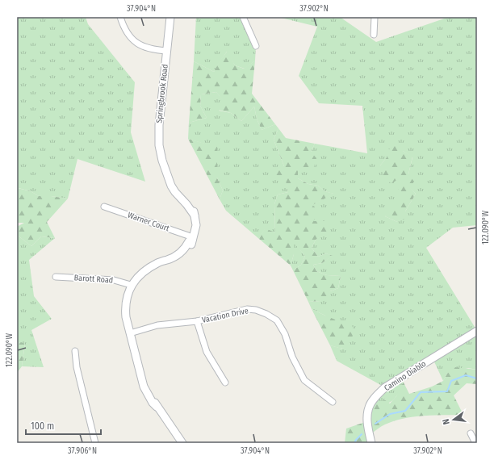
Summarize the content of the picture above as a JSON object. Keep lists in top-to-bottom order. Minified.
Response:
{"streets":{"street":["Springbrook Road","Warner Court","Barott Road","Vacation Drive","Camino Diablo"]},"crossings":[["Springbrook Road","Warner Court"]],"scale_bar":"100 m","north":"left","coordinates":["37.904°N","37.902°N","122.090°W","37.906°N"]}
